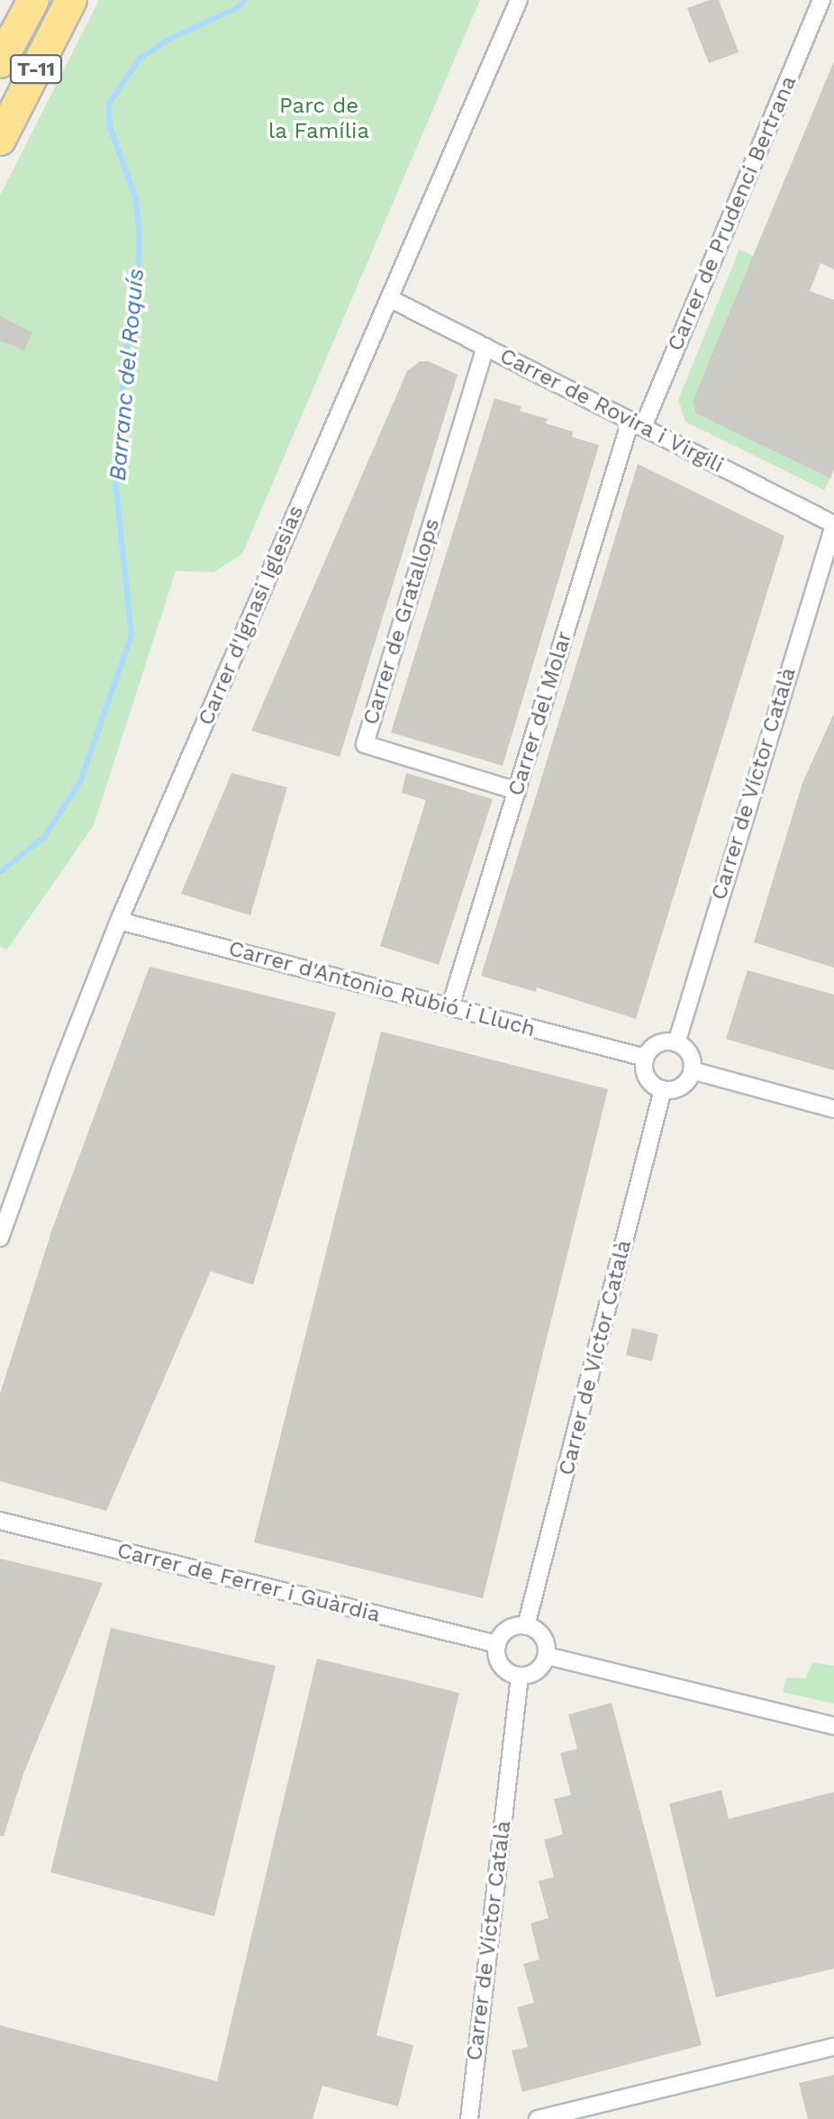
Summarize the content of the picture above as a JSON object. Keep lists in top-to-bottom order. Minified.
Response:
{"streets":{"highway":["T-11"],"street":["Carrer de Prudenci Bertrana","Carrer de Rovira i Virgili","Carrer d'Ignasi Iglesias","Carrer de Gratallops","Carrer del Molar","Carrer de Víctor Català","Carrer d'Antonio Rubió i Lluch","Carrer de Ferrer i Guàrdia"]},"crossings":[["Carrer de Prudenci Bertrana","Carrer de Rovira i Virgili"],["Carrer de Prudenci Bertrana","Carrer del Molar"],["Carrer de Rovira i Virgili","Carrer d'Ignasi Iglesias"],["Carrer de Rovira i Virgili","Carrer de Gratallops"],["Carrer de Rovira i Virgili","Carrer del Molar"],["Carrer de Rovira i Virgili","Carrer de Víctor Català"],["Carrer d'Ignasi Iglesias","Carrer d'Antonio Rubió i Lluch"],["Carrer de Gratallops","Carrer del Molar"],["Carrer del Molar","Carrer d'Antonio Rubió i Lluch"],["Carrer de Víctor Català","Carrer d'Antonio Rubió i Lluch"],["Carrer de Víctor Català","Carrer de Ferrer i Guàrdia"]],"water":["Barranc del Roquís"],"parks":["Parc de la Família"]}
